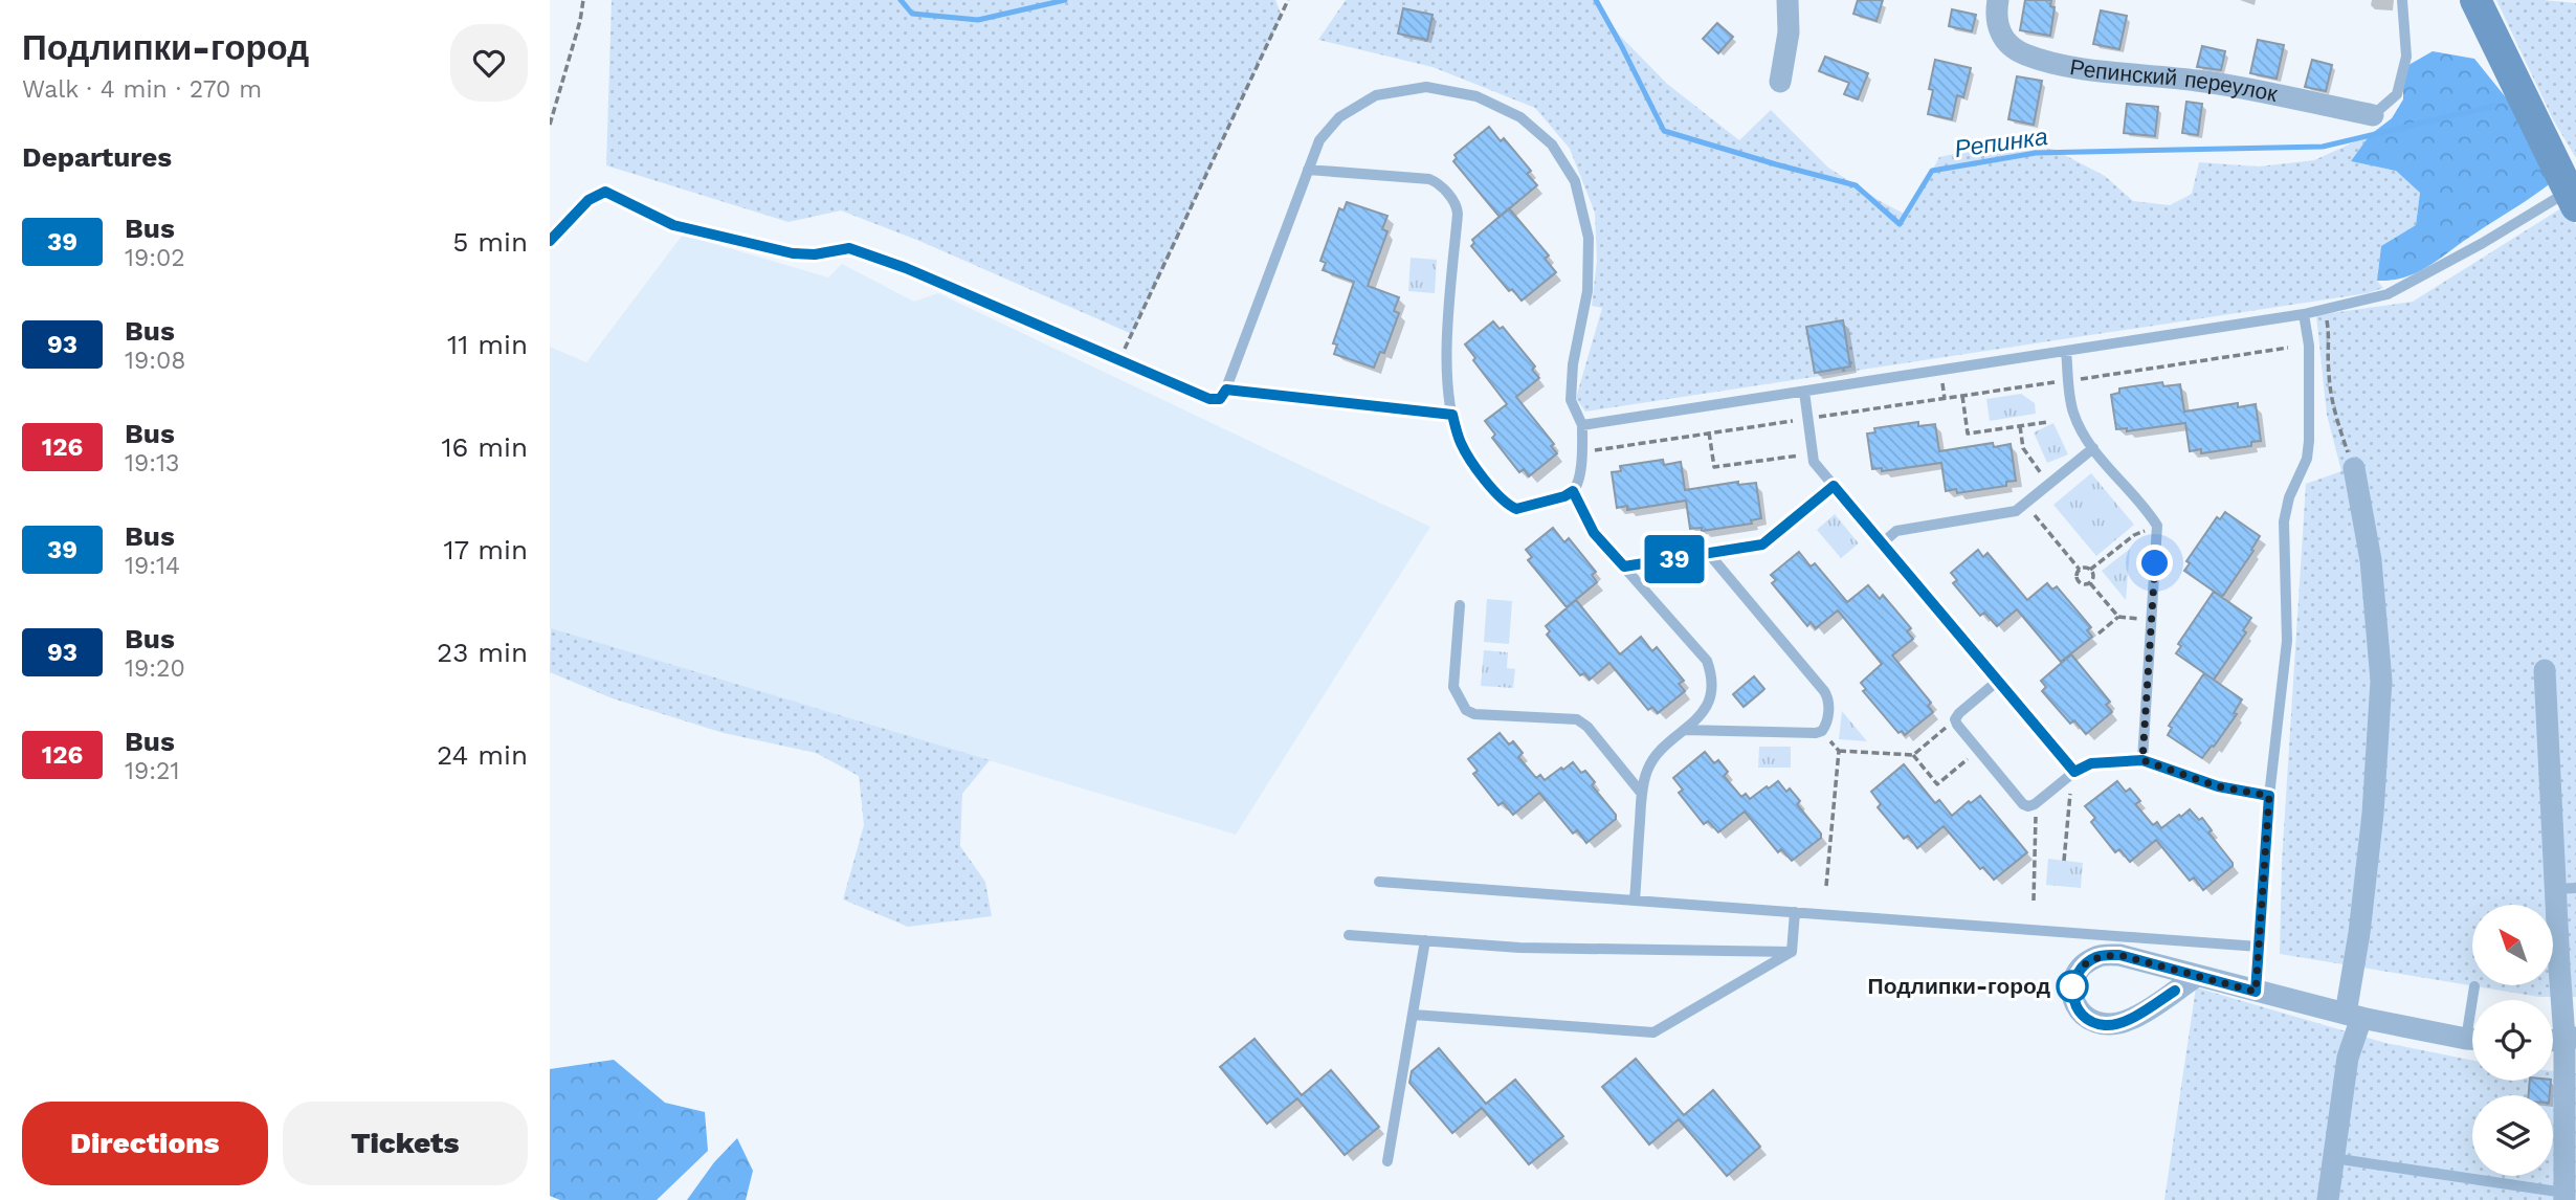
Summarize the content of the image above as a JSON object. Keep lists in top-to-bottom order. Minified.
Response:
{"streets":{"street":["Репинский переулок"]},"water":["Репинка"],"places":["Подлипки-город"],"lines":["bus line 39"],"north":"top left","page":{"heading":[["Подлипки-город","Walk · 4 min · 270 m"],"Departures"],"on_map":"39","list":[{"mark":"39","name":"Bus","note":"19:02","value":"5 min"},{"mark":"93","name":"Bus","note":"19:08","value":"11 min"},{"mark":"126","name":"Bus","note":"19:13","value":"16 min"},{"mark":"39","name":"Bus","note":"19:14","value":"17 min"},{"mark":"93","name":"Bus","note":"19:20","value":"23 min"},{"mark":"126","name":"Bus","note":"19:21","value":"24 min"}],"buttons":["Directions","Tickets"]}}
